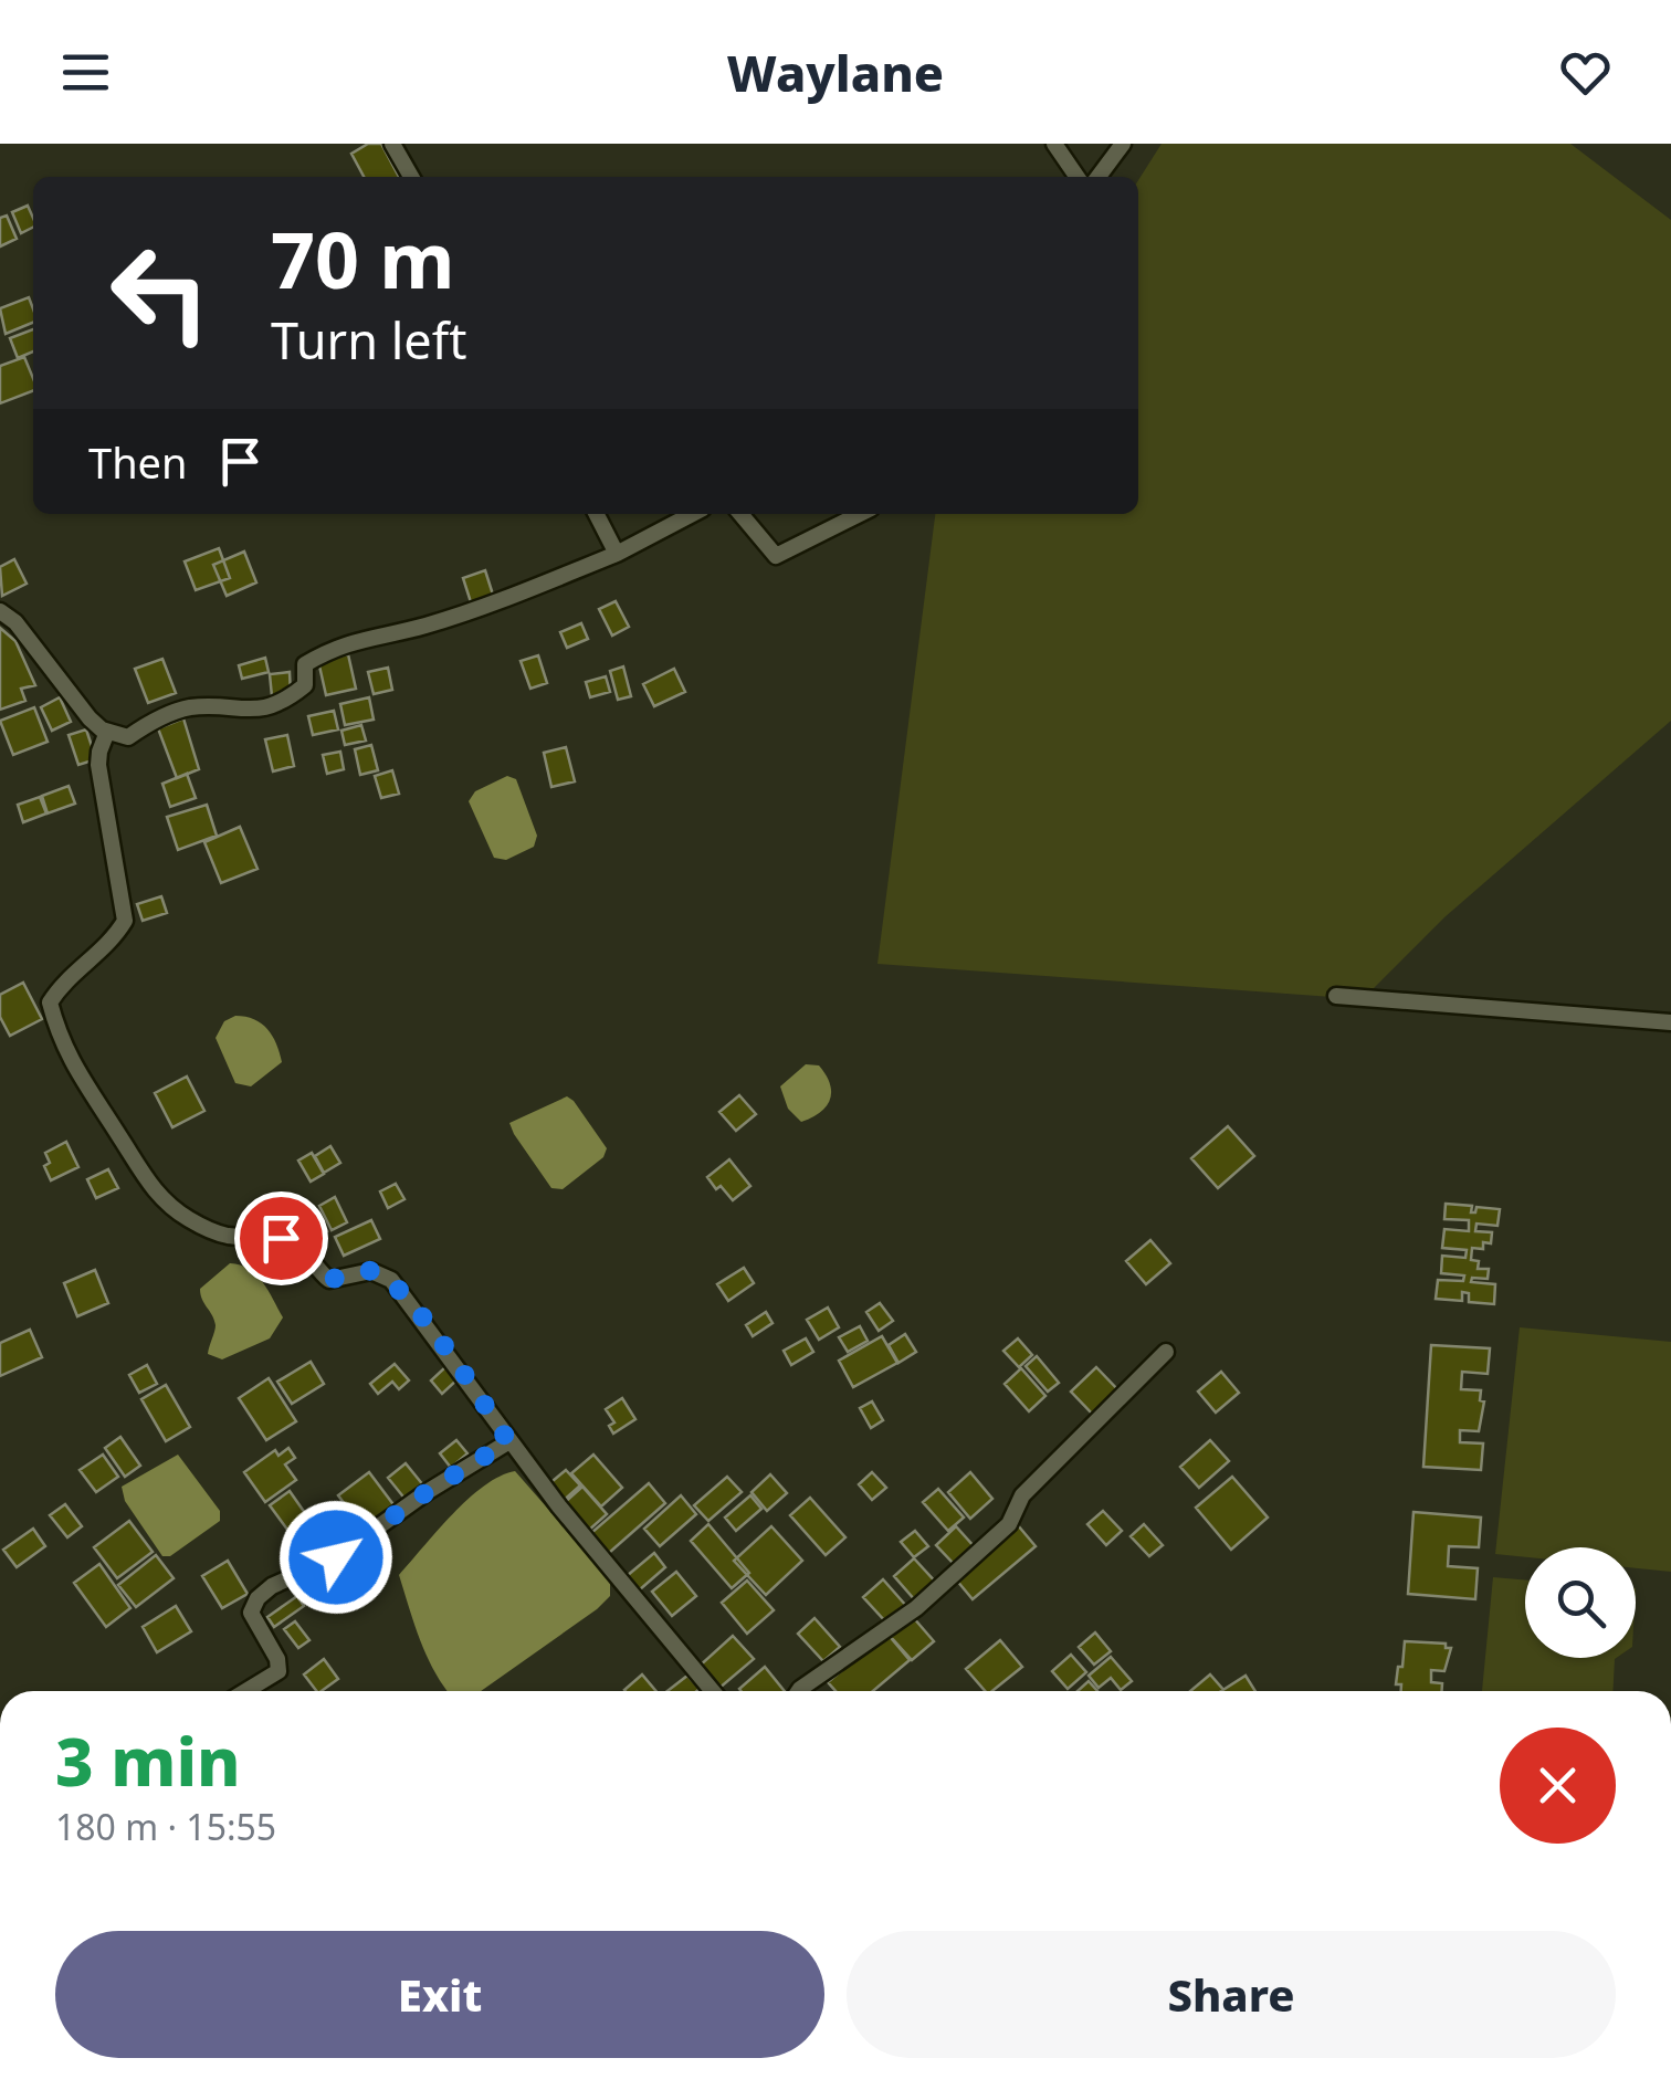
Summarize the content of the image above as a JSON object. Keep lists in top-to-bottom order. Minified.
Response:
{"page":{"header":"Waylane","turn":["70 m","Turn left"],"then":"Then","heading":["3 min","180 m · 15:55"],"buttons":["Exit","Share"]}}
